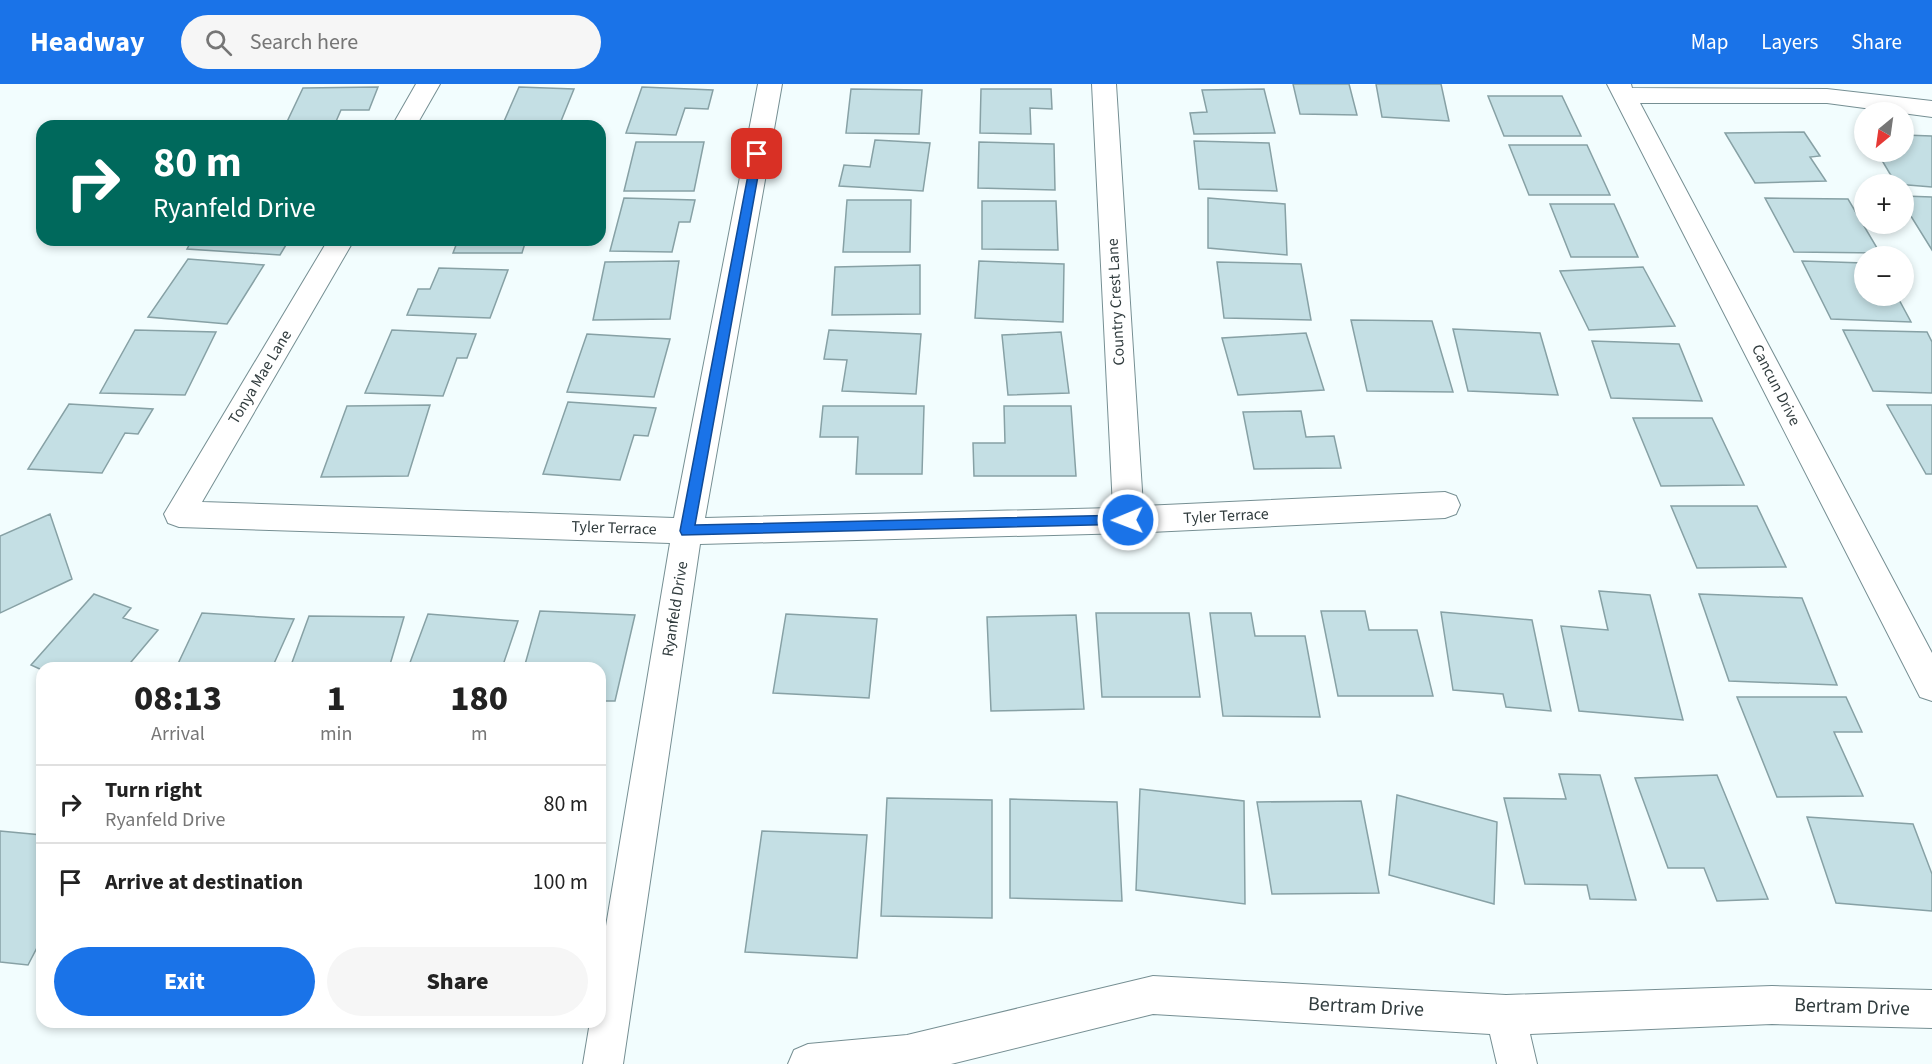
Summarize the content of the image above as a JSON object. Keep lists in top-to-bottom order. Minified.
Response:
{"streets":{"street":["Country Crest Lane","Tonya Mae Lane","Cancun Drive","Tyler Terrace","Ryanfeld Drive","Bertram Drive"]},"crossings":[["Country Crest Lane","Tyler Terrace"],["Tonya Mae Lane","Tyler Terrace"],["Tyler Terrace","Ryanfeld Drive"]],"north":"bottom left","page":{"header":"Headway","search":"Search here","nav":["Map","Layers","Share"],"map_buttons":["+","−"],"turn":["80 m","Ryanfeld Drive"],"eta":["08:13","Arrival","1","min","180","m"],"list":[{"name":"Turn right","note":"Ryanfeld Drive","value":"80 m"},{"name":"Arrive at destination","value":"100 m"}],"buttons":["Exit","Share"]}}
